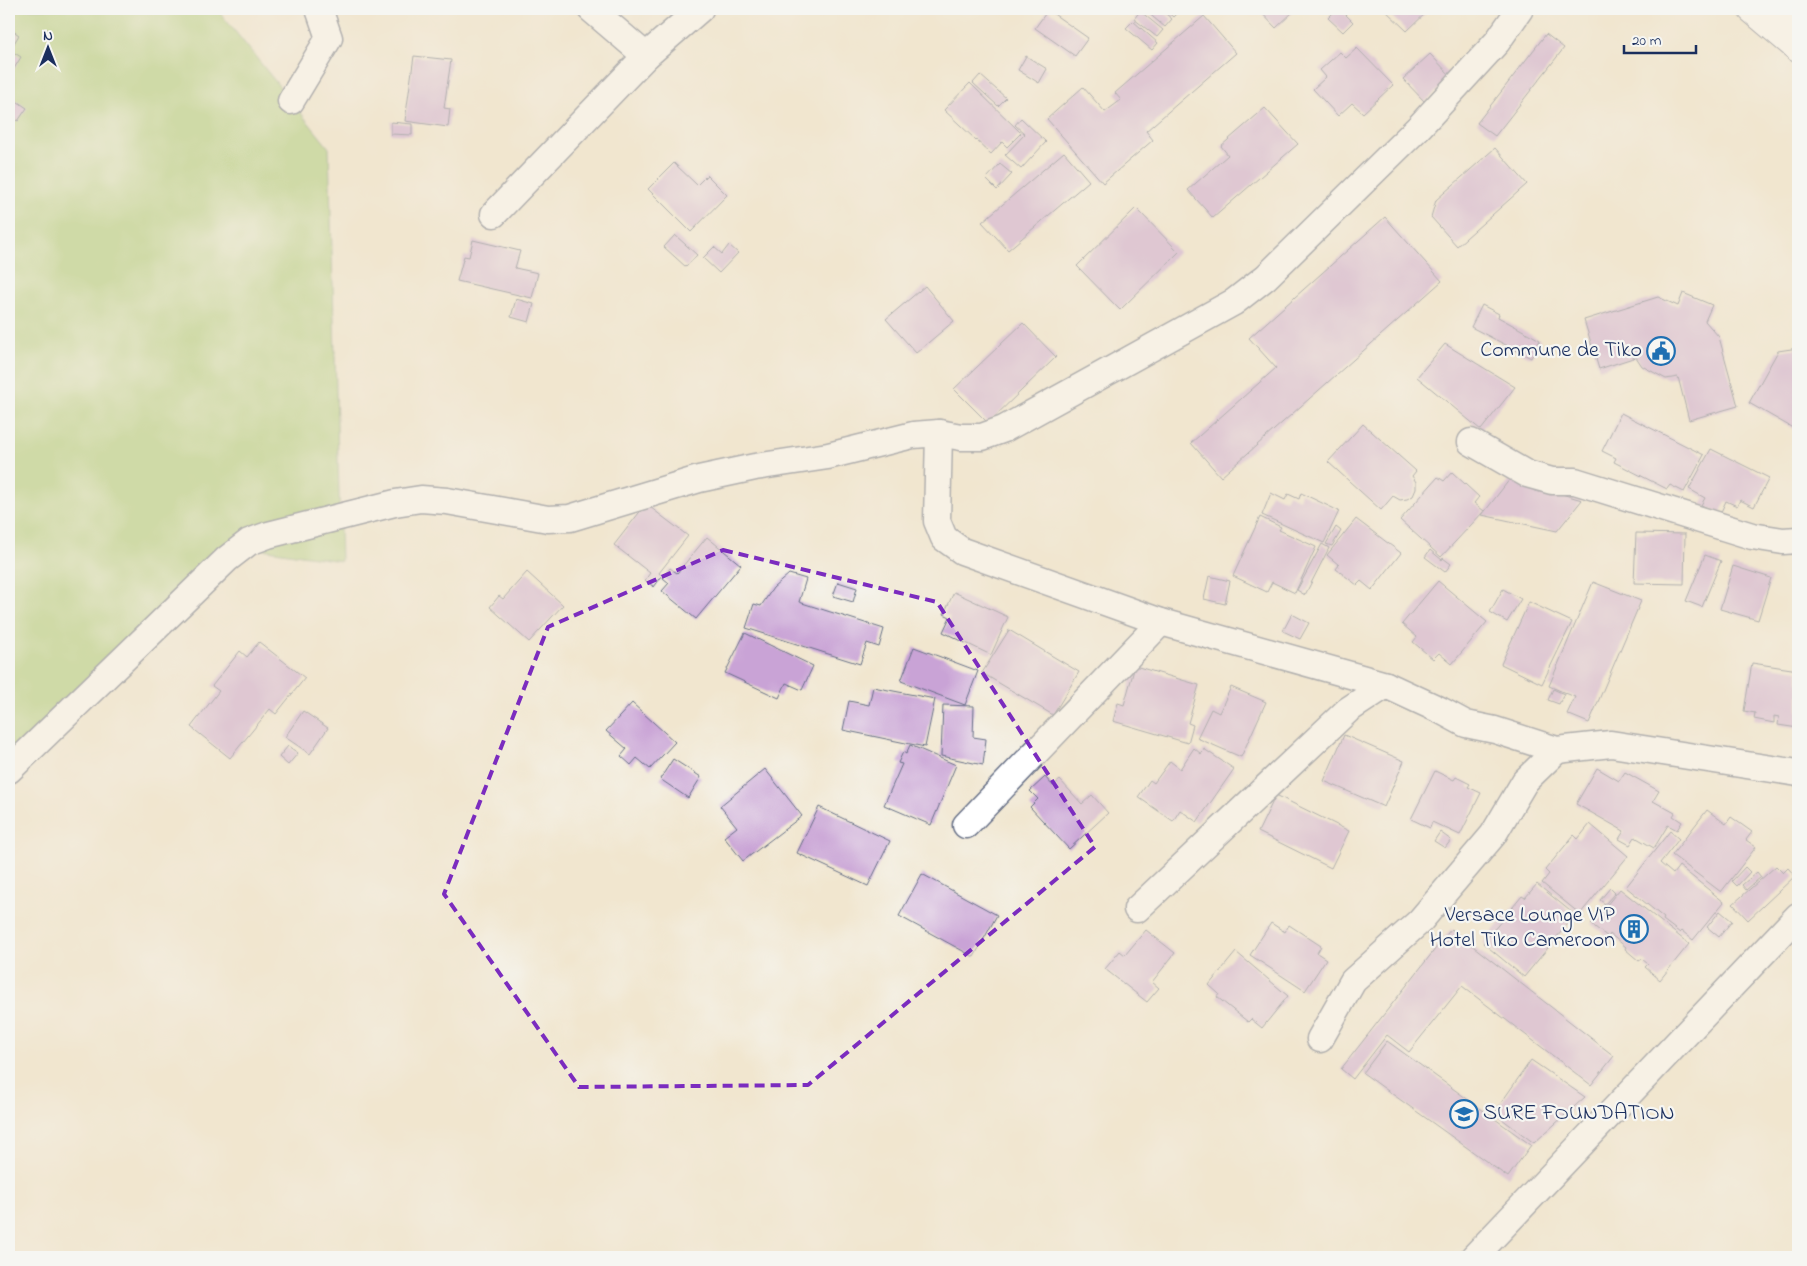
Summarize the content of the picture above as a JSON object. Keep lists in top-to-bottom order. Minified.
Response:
{"places":{"public building":["Commune de Tiko"],"building":["Versace Lounge VIP Hotel Tiko Cameroon"],"school or university":["SURE FOUNDATION"]},"scale_bar":"20 m","north":"top"}
